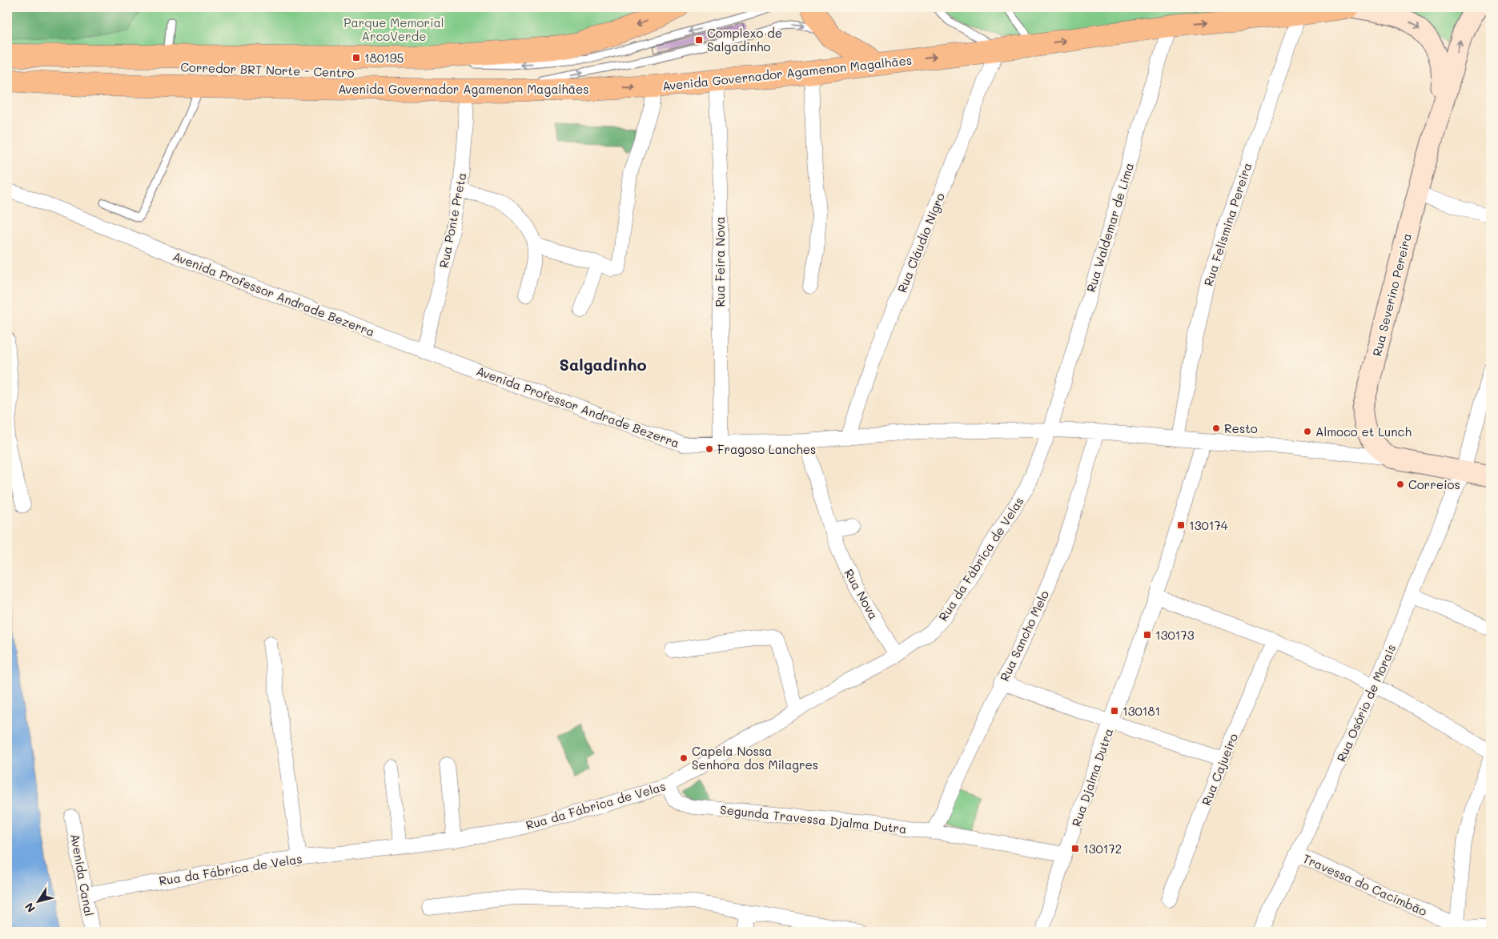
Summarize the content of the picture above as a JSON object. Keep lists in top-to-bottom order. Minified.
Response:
{"streets":{"highway":["Avenida Governador Agamenon Magalhães"],"main road":["Avenida Professor Andrade Bezerra","Rua Severino Pereira"],"street":["Rua Ponte Preta","Rua Felismina Pereira","Rua Waldemar de Lima","Rua Cláudio Nigro","Rua Feira Nova","Rua da Fábrica de Velas","Rua Nova","Rua Sancho Melo","Rua Osório de Morais","Rua Cajueiro","Rua Djalma Dutra","Segunda Travessa Djalma Dutra","Avenida Canal","Travessa do Cacimbão"],"lane":["Corredor BRT Norte - Centro"]},"crossings":[["Corredor BRT Norte - Centro","Avenida Governador Agamenon Magalhães"],["Corredor BRT Norte - Centro","Rua Ponte Preta"],["Avenida Governador Agamenon Magalhães","Rua Ponte Preta"],["Avenida Governador Agamenon Magalhães","Rua Felismina Pereira"],["Avenida Governador Agamenon Magalhães","Rua Waldemar de Lima"],["Avenida Governador Agamenon Magalhães","Rua Cláudio Nigro"],["Avenida Governador Agamenon Magalhães","Rua Feira Nova"],["Avenida Governador Agamenon Magalhães","Rua Severino Pereira"],["Rua Ponte Preta","Avenida Professor Andrade Bezerra"],["Rua Felismina Pereira","Avenida Professor Andrade Bezerra"],["Rua Waldemar de Lima","Avenida Professor Andrade Bezerra"],["Rua Waldemar de Lima","Rua da Fábrica de Velas"],["Rua Cláudio Nigro","Avenida Professor Andrade Bezerra"],["Rua Feira Nova","Avenida Professor Andrade Bezerra"],["Avenida Professor Andrade Bezerra","Rua Severino Pereira"],["Avenida Professor Andrade Bezerra","Rua da Fábrica de Velas"],["Avenida Professor Andrade Bezerra","Rua Nova"],["Avenida Professor Andrade Bezerra","Rua Sancho Melo"],["Avenida Professor Andrade Bezerra","Rua Osório de Morais"],["Avenida Professor Andrade Bezerra","Rua Djalma Dutra"],["Rua da Fábrica de Velas","Rua Nova"],["Rua da Fábrica de Velas","Segunda Travessa Djalma Dutra"],["Rua da Fábrica de Velas","Avenida Canal"],["Rua Sancho Melo","Segunda Travessa Djalma Dutra"],["Rua Osório de Morais","Travessa do Cacimbão"],["Rua Djalma Dutra","Segunda Travessa Djalma Dutra"]],"districts":["Salgadinho"],"parks":["Parque Memorial ArcoVerde"],"places":{"transit":["Complexo de Salgadinho","180195","130174","130173","130181","130172"],"other":["Resto","Almoco et Lunch","Fragoso Lanches","Correios","Capela Nossa Senhora dos Milagres"]},"north":"bottom left"}
